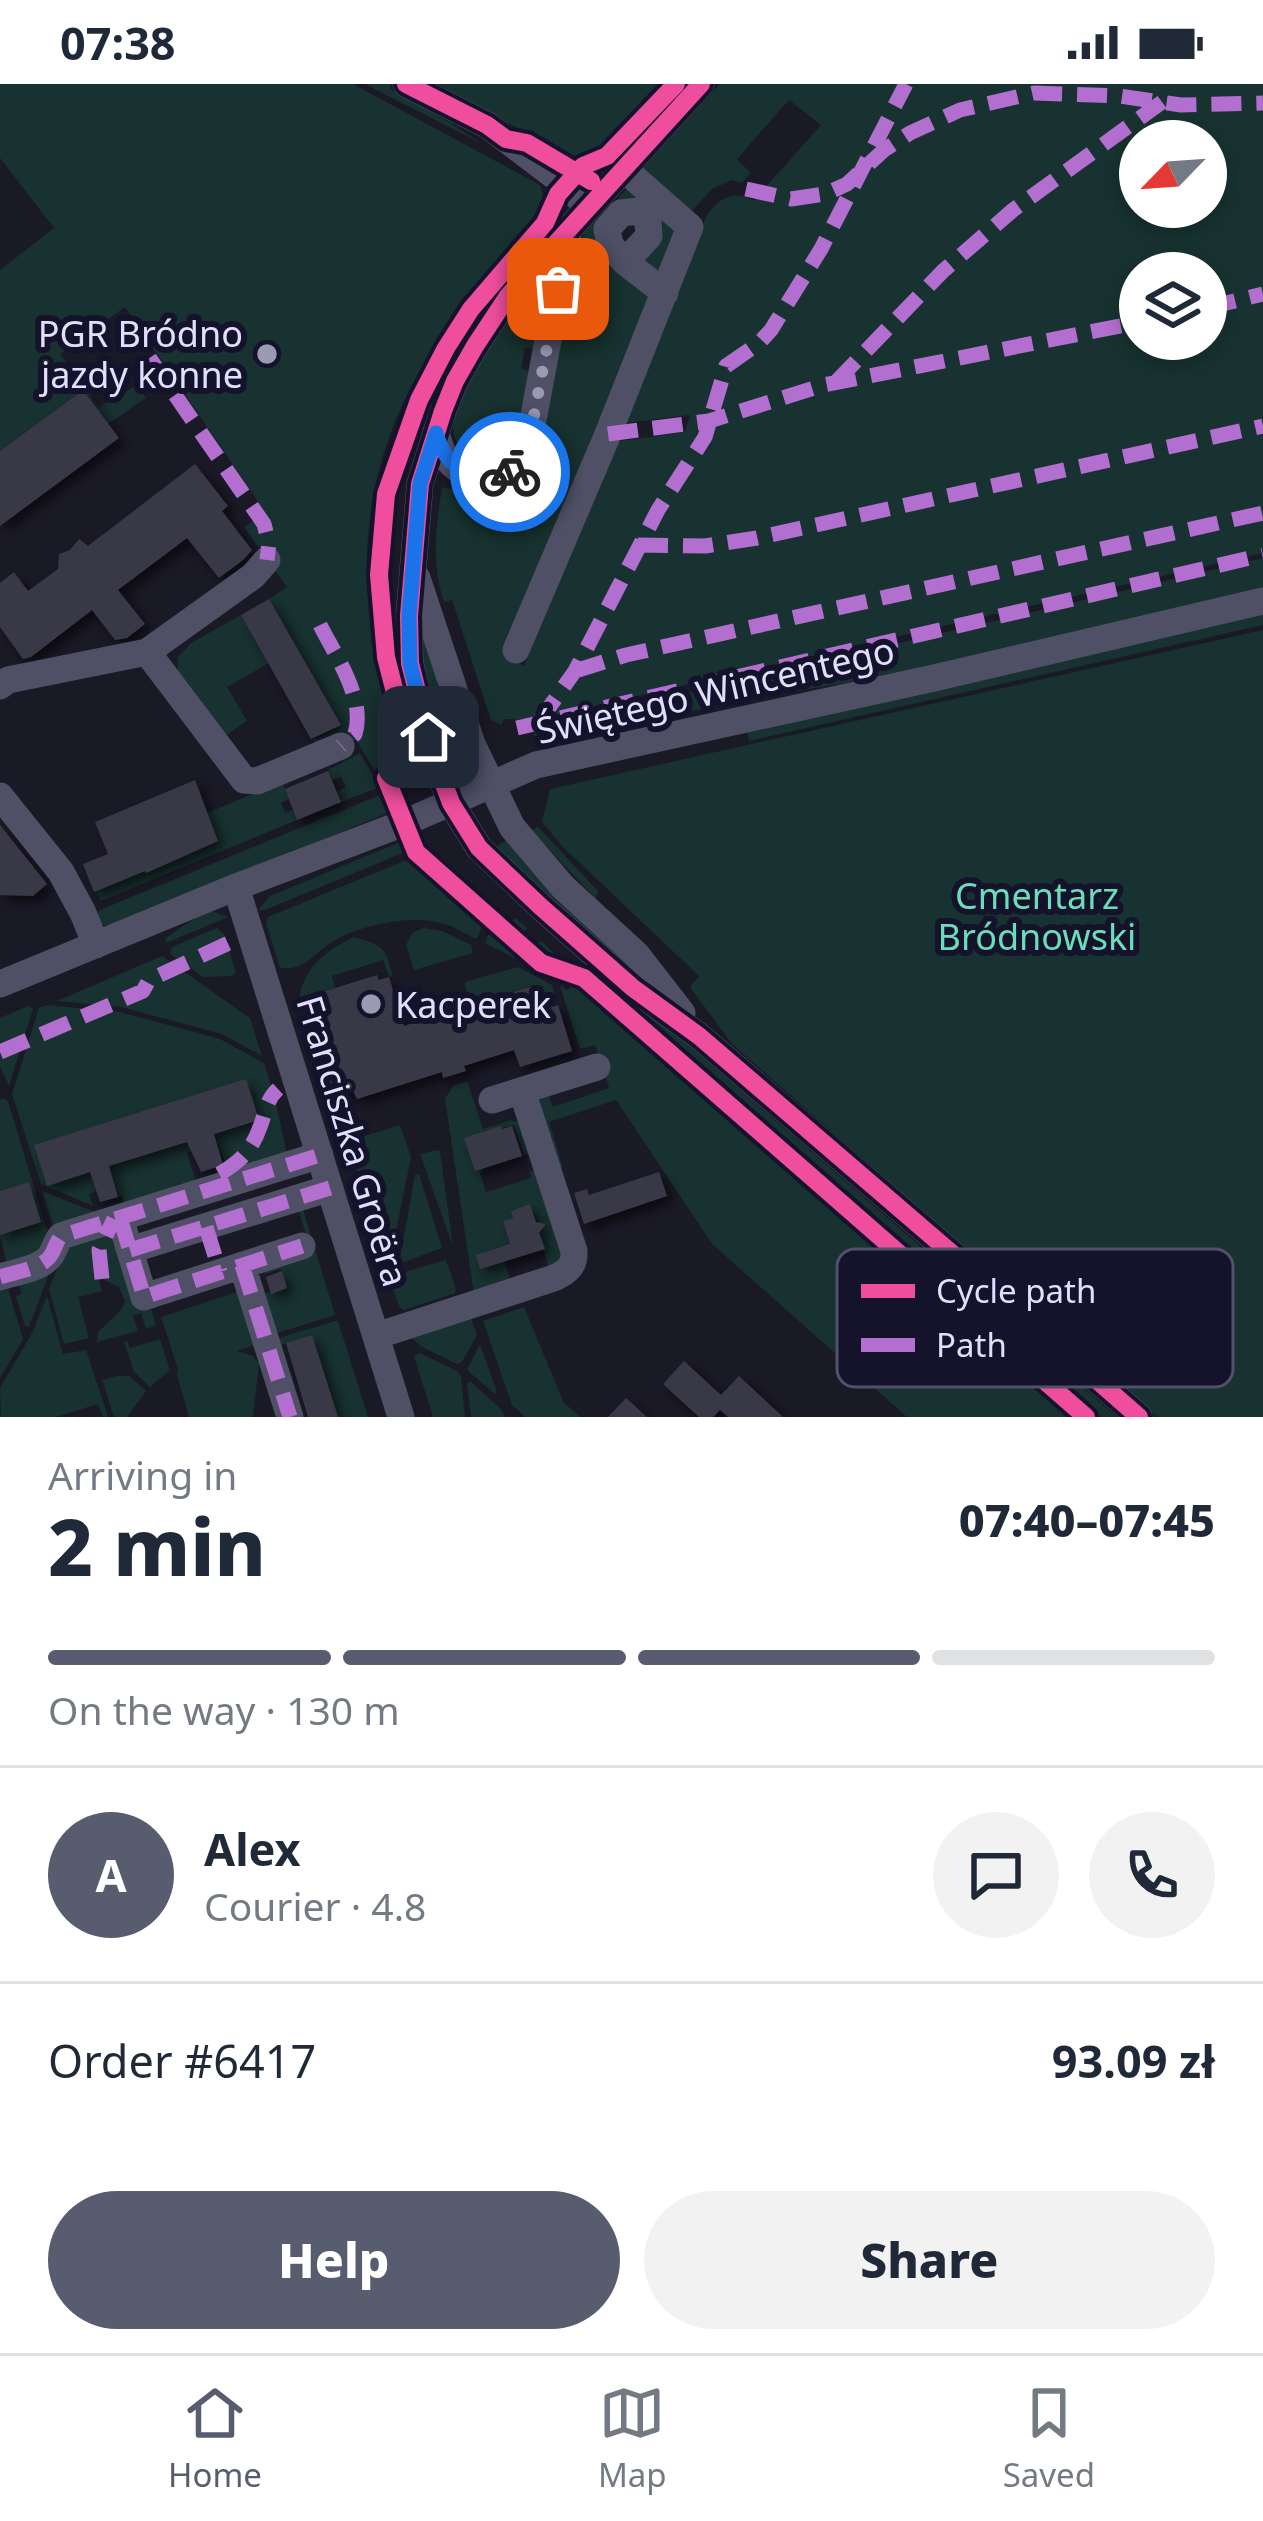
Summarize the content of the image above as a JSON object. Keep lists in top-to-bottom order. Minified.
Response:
{"streets":{"street":["Świętego Wincentego","Franciszka Groëra"]},"crossings":[["Świętego Wincentego","Franciszka Groëra"]],"parks":["Cmentarz Bródnowski"],"places":["PGR Bródno jazdy konne","Kacperek"],"legend":["Cycle path","Path"],"north":"bottom left","page":{"status":"07:38","heading":["2 min","Arriving in","07:40–07:45"],"panel":["Alex","Courier · 4.8","Order #6417","93.09 zł"],"bar":"On the way · 130 m","round":"A","buttons":["Help","Share"],"tabs":["Home","Map","Saved"]}}
